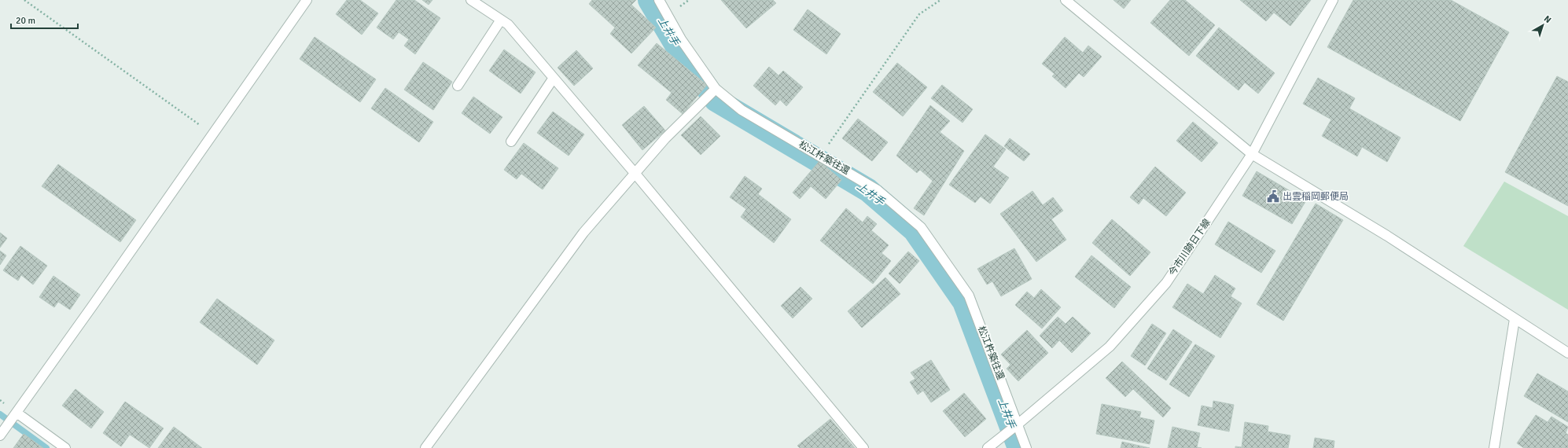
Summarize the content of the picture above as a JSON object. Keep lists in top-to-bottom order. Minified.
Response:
{"streets":{"street":["松江杵築往還","今市川跡日下線"]},"crossings":[["松江杵築往還","今市川跡日下線"]],"water":["上井手"],"places":{"public building":["出雲稲岡郵便局"]},"scale_bar":"20 m","north":"top right"}
